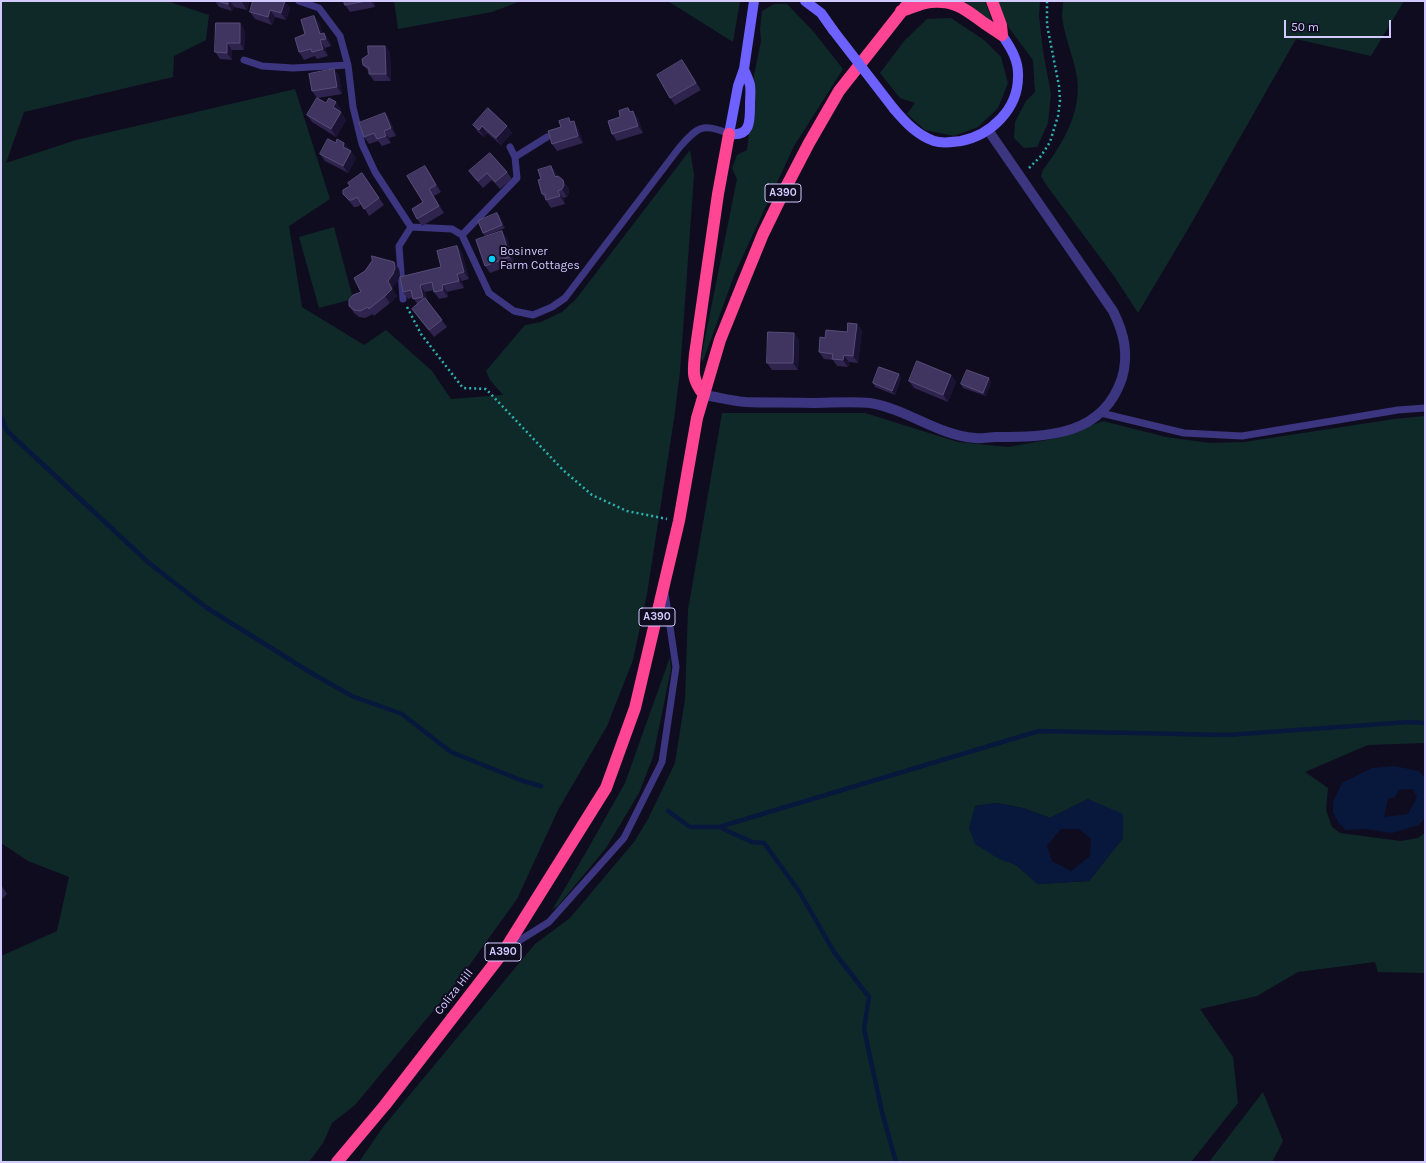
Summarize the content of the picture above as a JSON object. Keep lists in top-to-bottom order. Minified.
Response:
{"streets":{"highway":["A390","Coliza Hill"]},"crossings":[["A390","Coliza Hill"]],"places":["Bosinver Farm Cottages"],"scale_bar":"50 m"}
